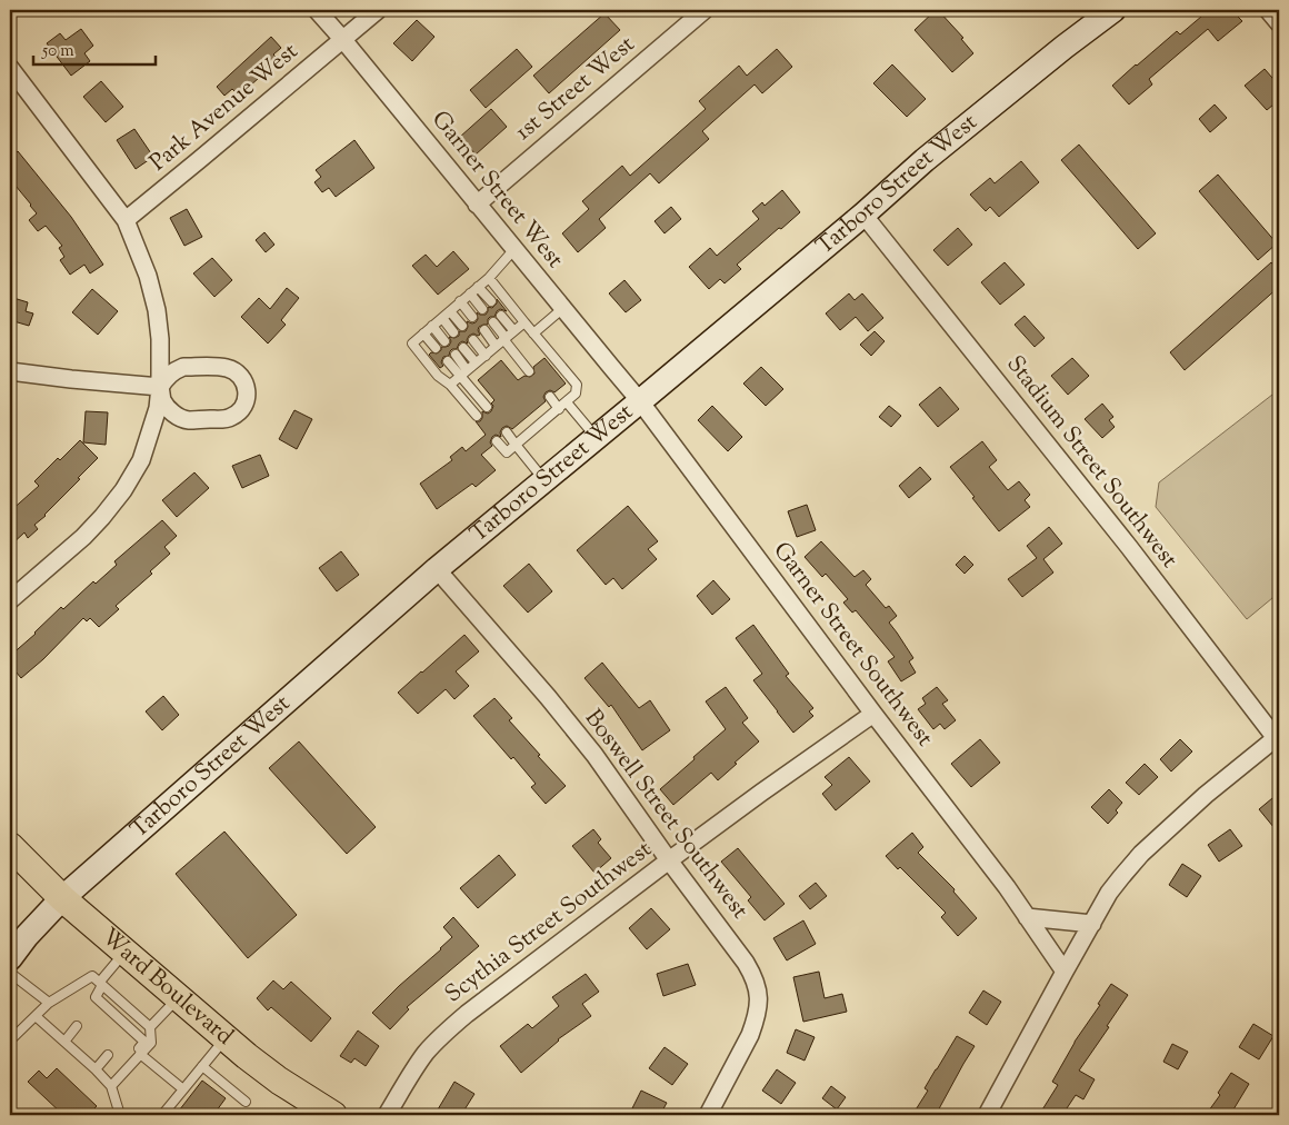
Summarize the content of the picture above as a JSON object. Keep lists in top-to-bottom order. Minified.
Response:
{"streets":{"main road":["Tarboro Street West","Ward Boulevard"],"street":["1st Street West","Park Avenue West","Garner Street West","Stadium Street Southwest","Garner Street Southwest","Boswell Street Southwest","Scythia Street Southwest"]},"crossings":[["1st Street West","Garner Street West"],["Park Avenue West","Garner Street West"],["Tarboro Street West","Garner Street West"],["Tarboro Street West","Stadium Street Southwest"],["Tarboro Street West","Garner Street Southwest"],["Tarboro Street West","Boswell Street Southwest"],["Tarboro Street West","Ward Boulevard"],["Garner Street West","Garner Street Southwest"],["Garner Street Southwest","Scythia Street Southwest"],["Boswell Street Southwest","Scythia Street Southwest"]],"scale_bar":"50 m"}
